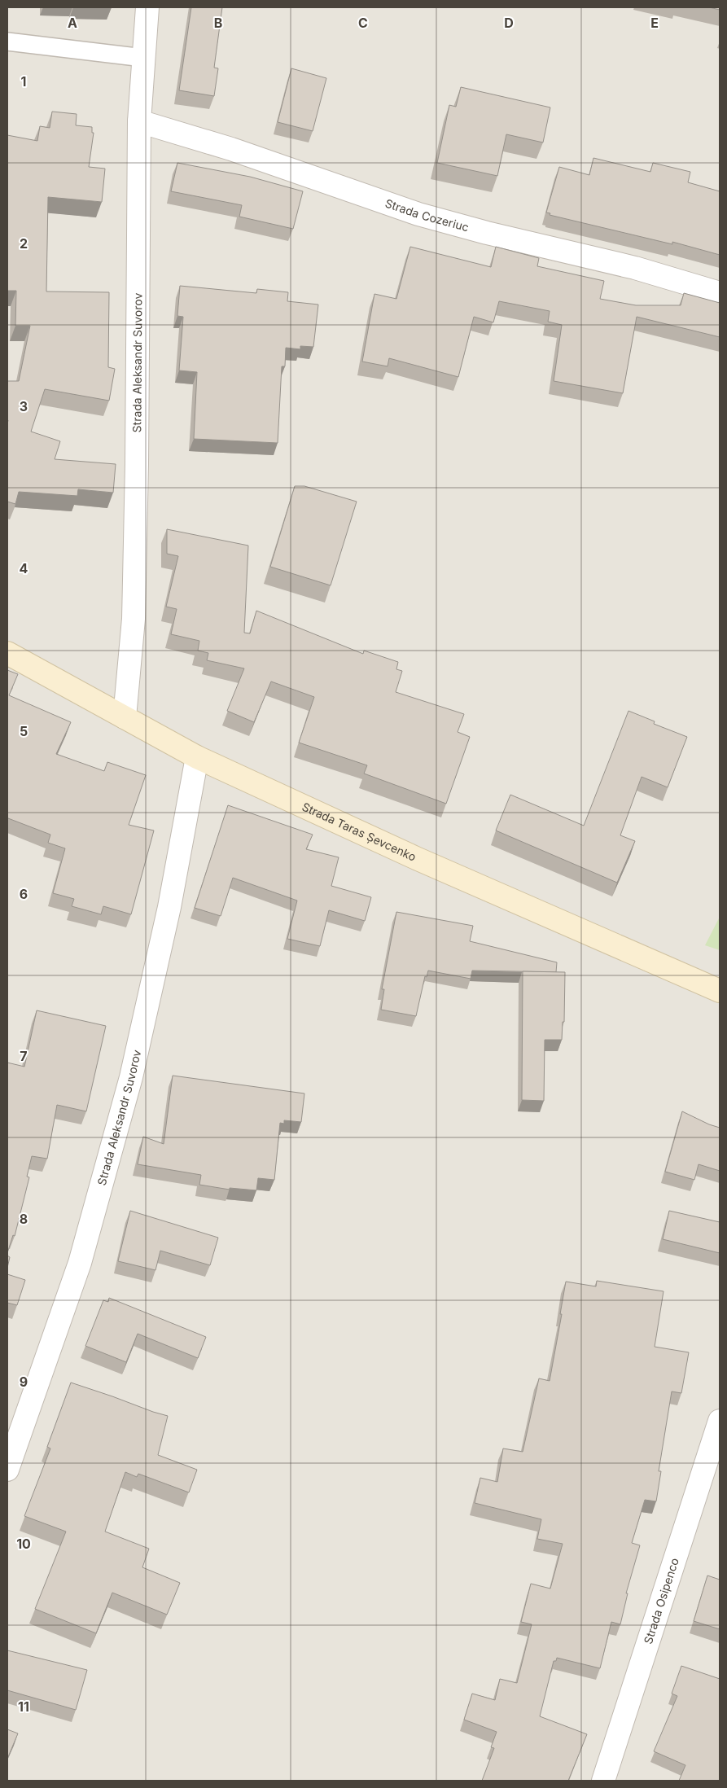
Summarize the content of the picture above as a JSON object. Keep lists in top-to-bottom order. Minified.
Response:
{"streets":{"main road":["Strada Taras Șevcenko"],"street":["Strada Cozeriuc","Strada Aleksandr Suvorov","Strada Osipenco"]},"crossings":[["Strada Cozeriuc","Strada Aleksandr Suvorov"],["Strada Aleksandr Suvorov","Strada Taras Șevcenko"]],"grid":{"columns":["A","B","C","D","E"],"rows":["1","2","3","4","5","6","7","8","9","10","11"]}}
